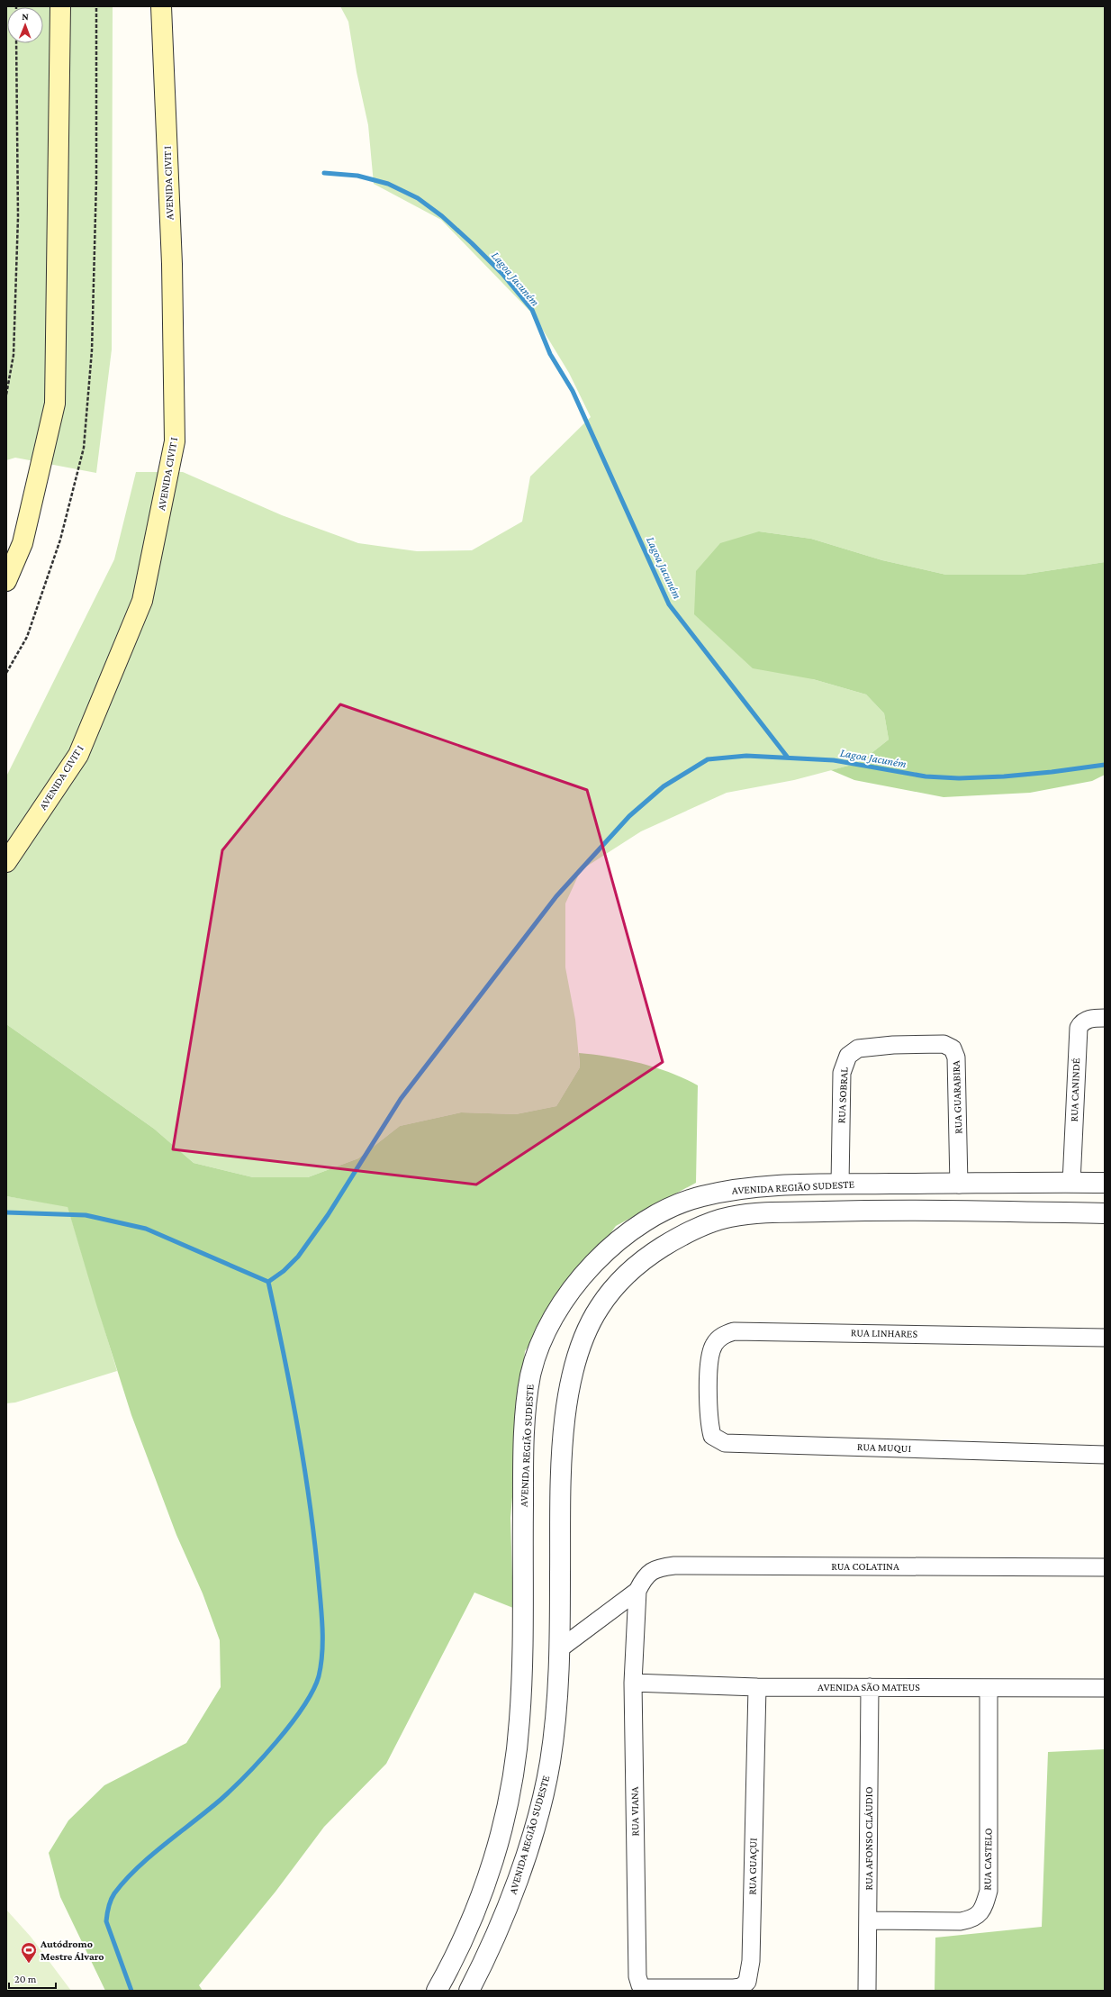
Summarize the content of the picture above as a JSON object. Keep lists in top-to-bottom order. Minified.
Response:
{"streets":{"main road":["AVENIDA CIVIT I"],"street":["RUA CANINDÉ","RUA SOBRAL","RUA GUARABIRA","AVENIDA REGIÃO SUDESTE","RUA LINHARES","RUA MUQUI","RUA COLATINA","AVENIDA SÃO MATEUS","RUA VIANA","RUA AFONSO CLÁUDIO","RUA CASTELO","RUA GUAÇUI"]},"crossings":[["RUA CANINDÉ","AVENIDA REGIÃO SUDESTE"],["RUA SOBRAL","RUA GUARABIRA"],["RUA SOBRAL","AVENIDA REGIÃO SUDESTE"],["RUA GUARABIRA","AVENIDA REGIÃO SUDESTE"],["RUA LINHARES","RUA MUQUI"],["RUA COLATINA","RUA VIANA"],["AVENIDA SÃO MATEUS","RUA VIANA"],["AVENIDA SÃO MATEUS","RUA AFONSO CLÁUDIO"],["AVENIDA SÃO MATEUS","RUA CASTELO"],["AVENIDA SÃO MATEUS","RUA GUAÇUI"],["RUA VIANA","RUA GUAÇUI"],["RUA AFONSO CLÁUDIO","RUA CASTELO"]],"water":["Lagoa Jacuném"],"places":{"sports":["Autódromo Mestre Álvaro"]},"scale_bar":"20 m","north":"top"}
